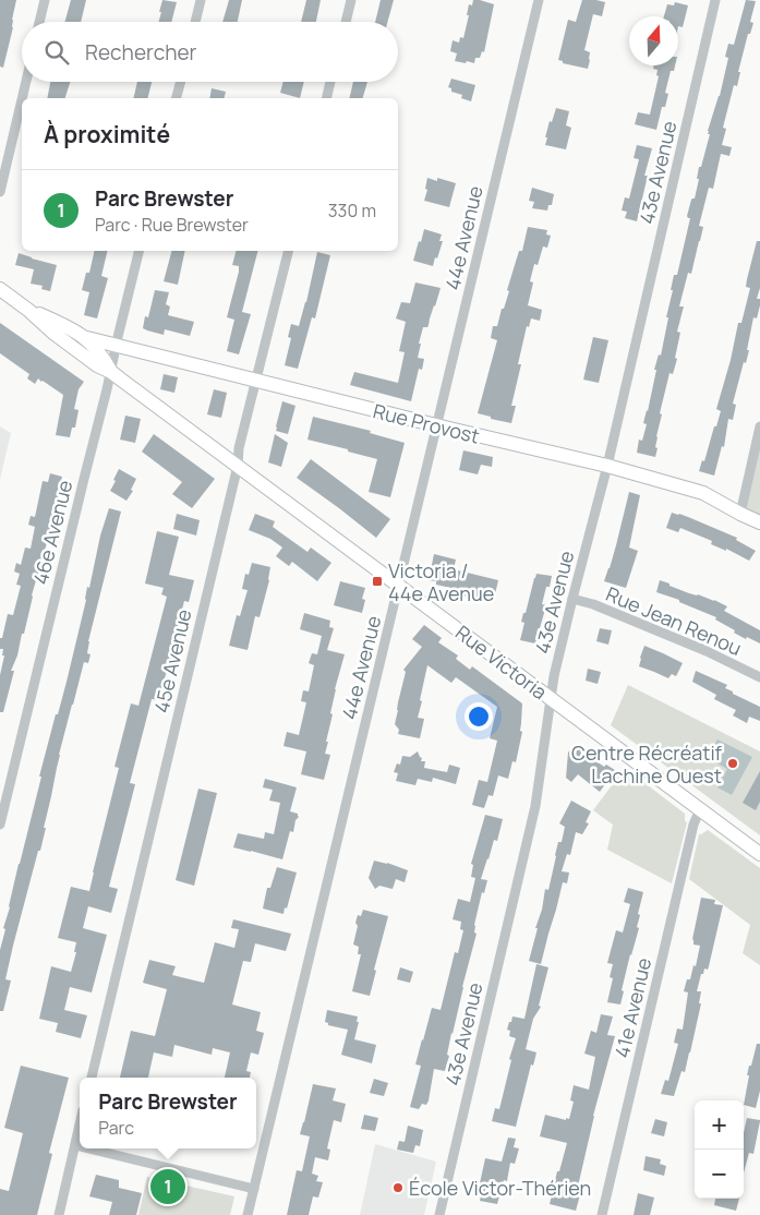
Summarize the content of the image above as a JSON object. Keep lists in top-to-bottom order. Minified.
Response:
{"streets":{"main road":["Rue Provost","Rue Victoria"],"street":["43e Avenue","44e Avenue","46e Avenue","Rue Jean Renou","45e Avenue","41e Avenue"]},"crossings":[["43e Avenue","Rue Provost"],["43e Avenue","Rue Jean Renou"],["43e Avenue","Rue Victoria"],["44e Avenue","Rue Provost"],["44e Avenue","Rue Victoria"],["Rue Provost","46e Avenue"],["Rue Provost","45e Avenue"],["Rue Provost","Rue Victoria"],["46e Avenue","Rue Victoria"],["45e Avenue","Rue Victoria"],["Rue Victoria","41e Avenue"]],"places":{"transit":["Victoria / 44e Avenue"],"other":["Centre Récréatif Lachine Ouest","École Victor-Thérien"]},"north":"top","page":{"search":"Rechercher","heading":"À proximité","list":[{"mark":"1","name":"Parc Brewster","note":"Parc · Rue Brewster","value":"330 m"}],"popup":["Parc Brewster","Parc"],"map_buttons":["+","−"],"pins":"1"}}
